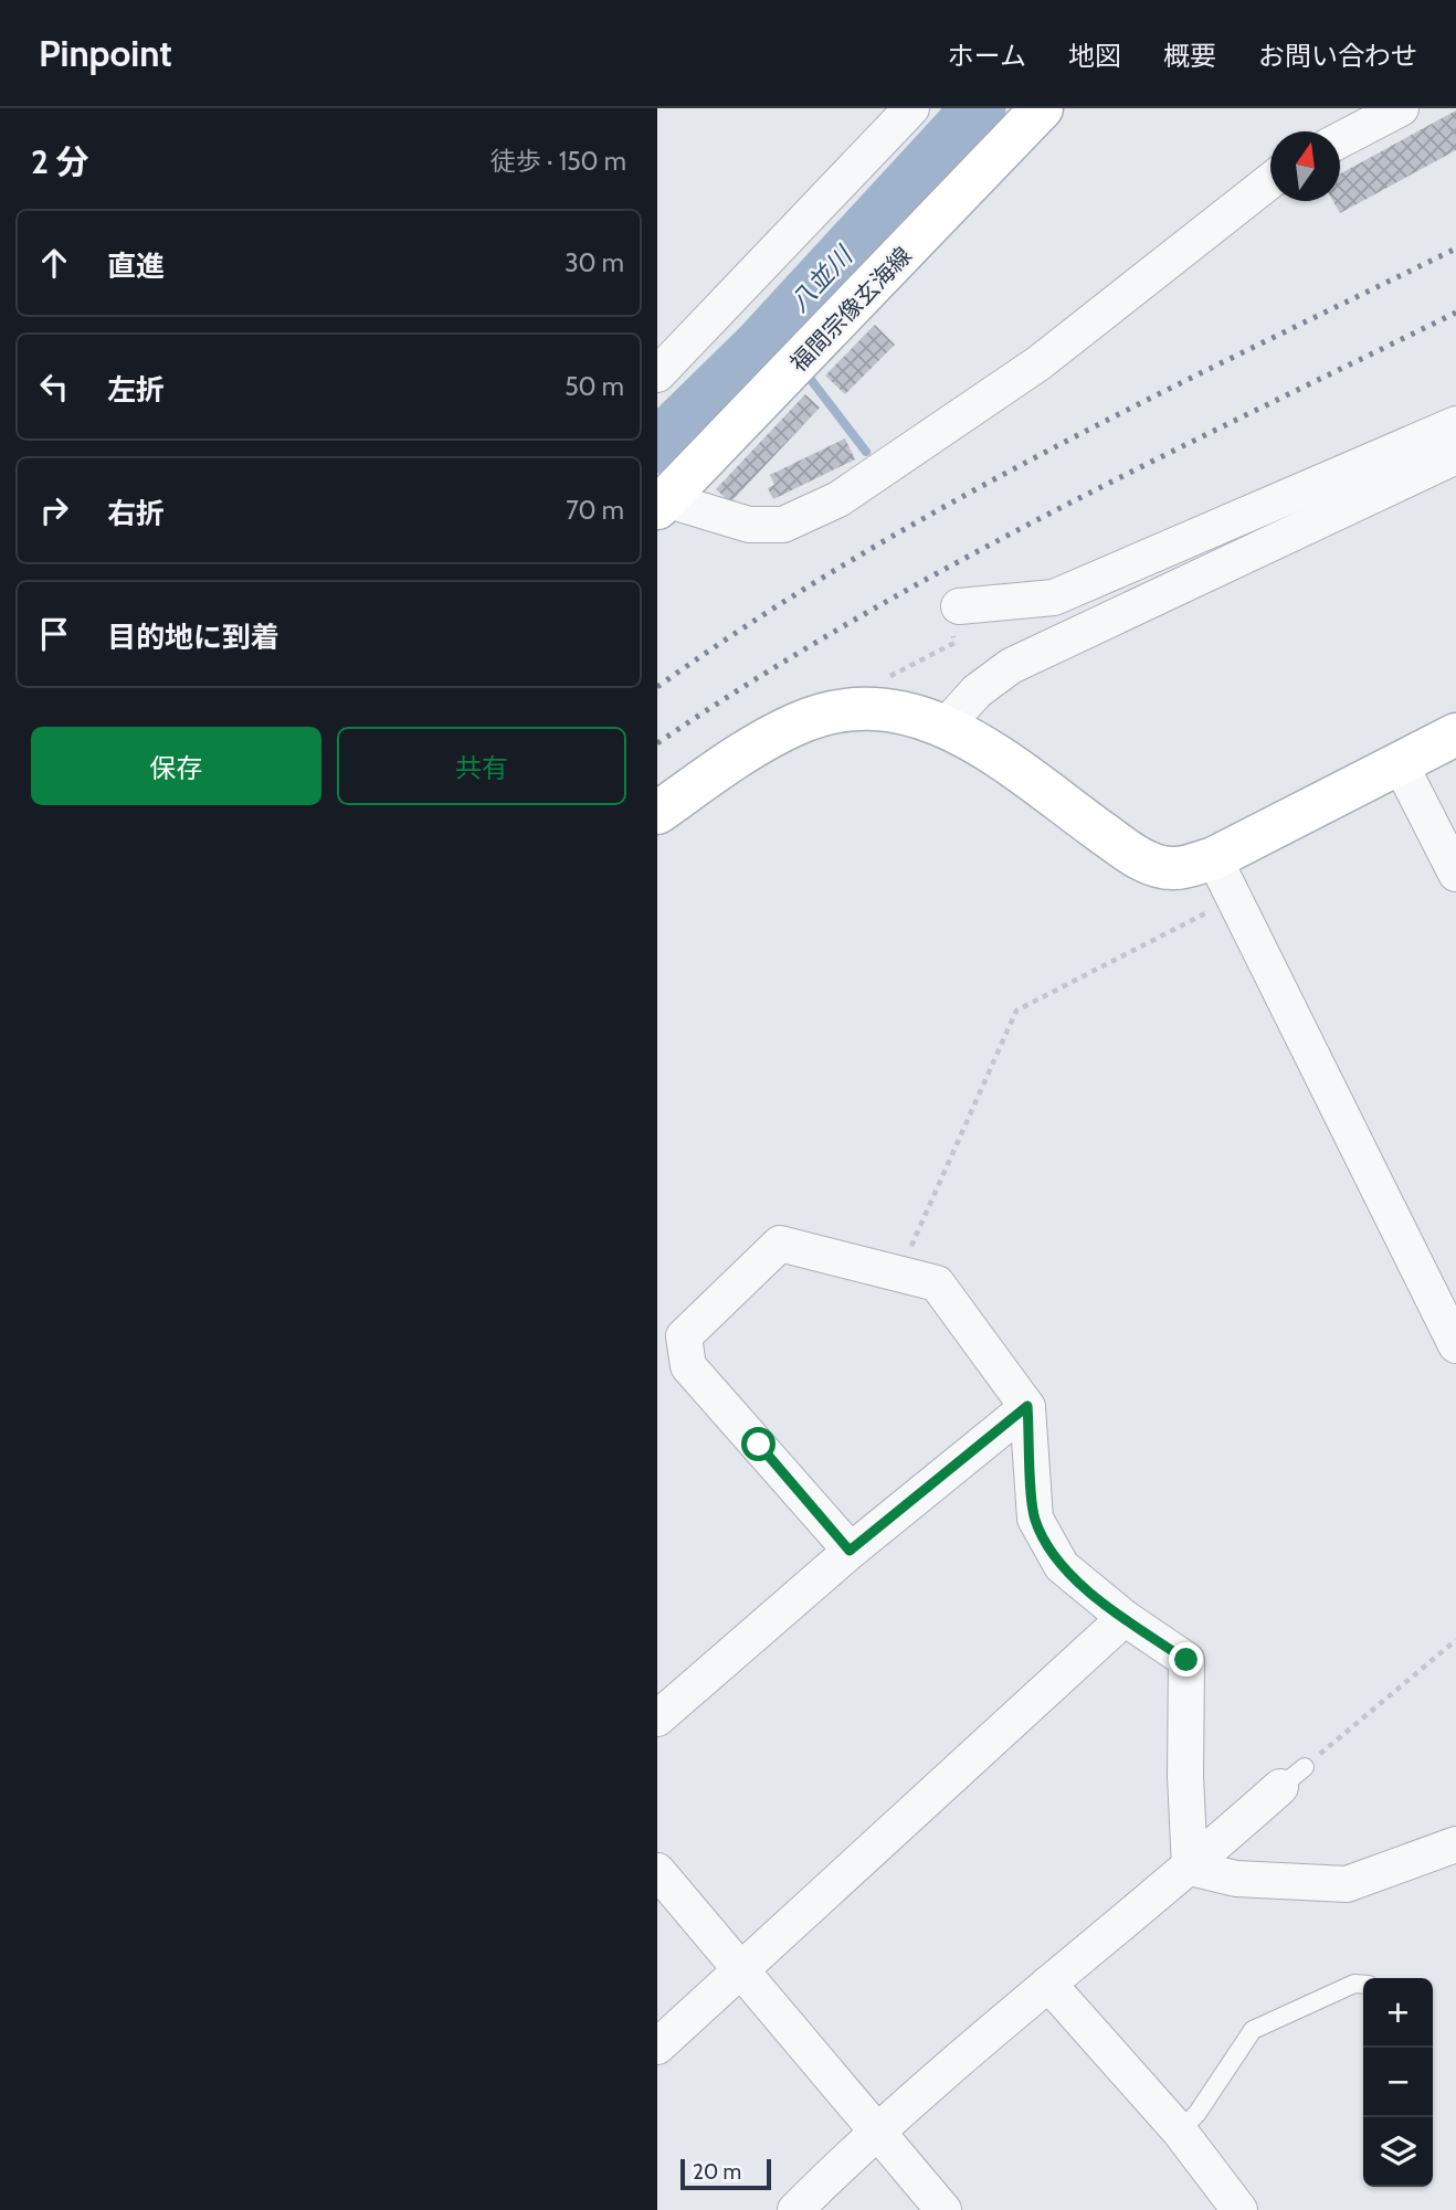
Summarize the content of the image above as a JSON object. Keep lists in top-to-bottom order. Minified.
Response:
{"streets":{"street":["福間宗像玄海線"]},"water":["八並川"],"scale_bar":"20 m","north":"top","page":{"header":"Pinpoint","nav":["ホーム","地図","概要","お問い合わせ"],"heading":["2 分","徒歩 · 150 m"],"list":[["直進","30 m"],["左折","50 m"],["右折","70 m"],"目的地に到着"],"buttons":["保存","共有"],"map_buttons":["+","−"],"scale":"20 m"}}
